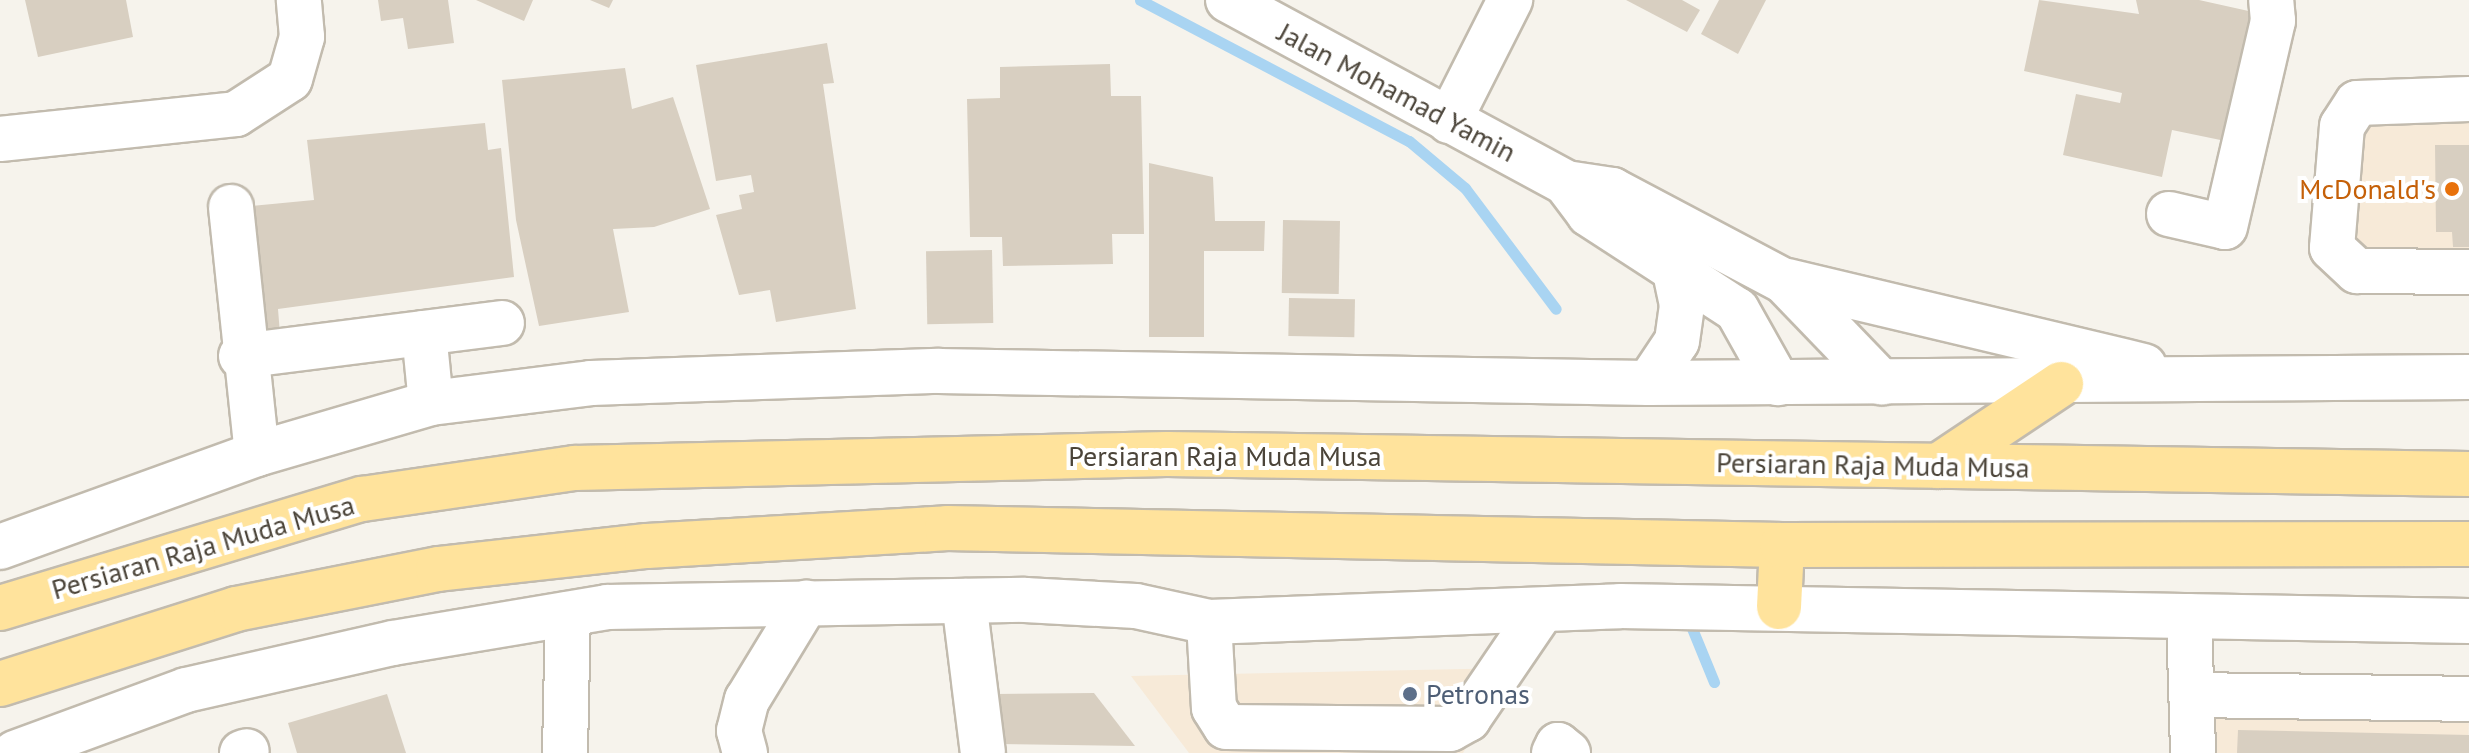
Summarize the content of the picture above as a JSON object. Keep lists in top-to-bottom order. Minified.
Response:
{"streets":{"main road":["Persiaran Raja Muda Musa"],"street":["Jalan Mohamad Yamin"]},"places":["McDonald's","Petronas"]}
